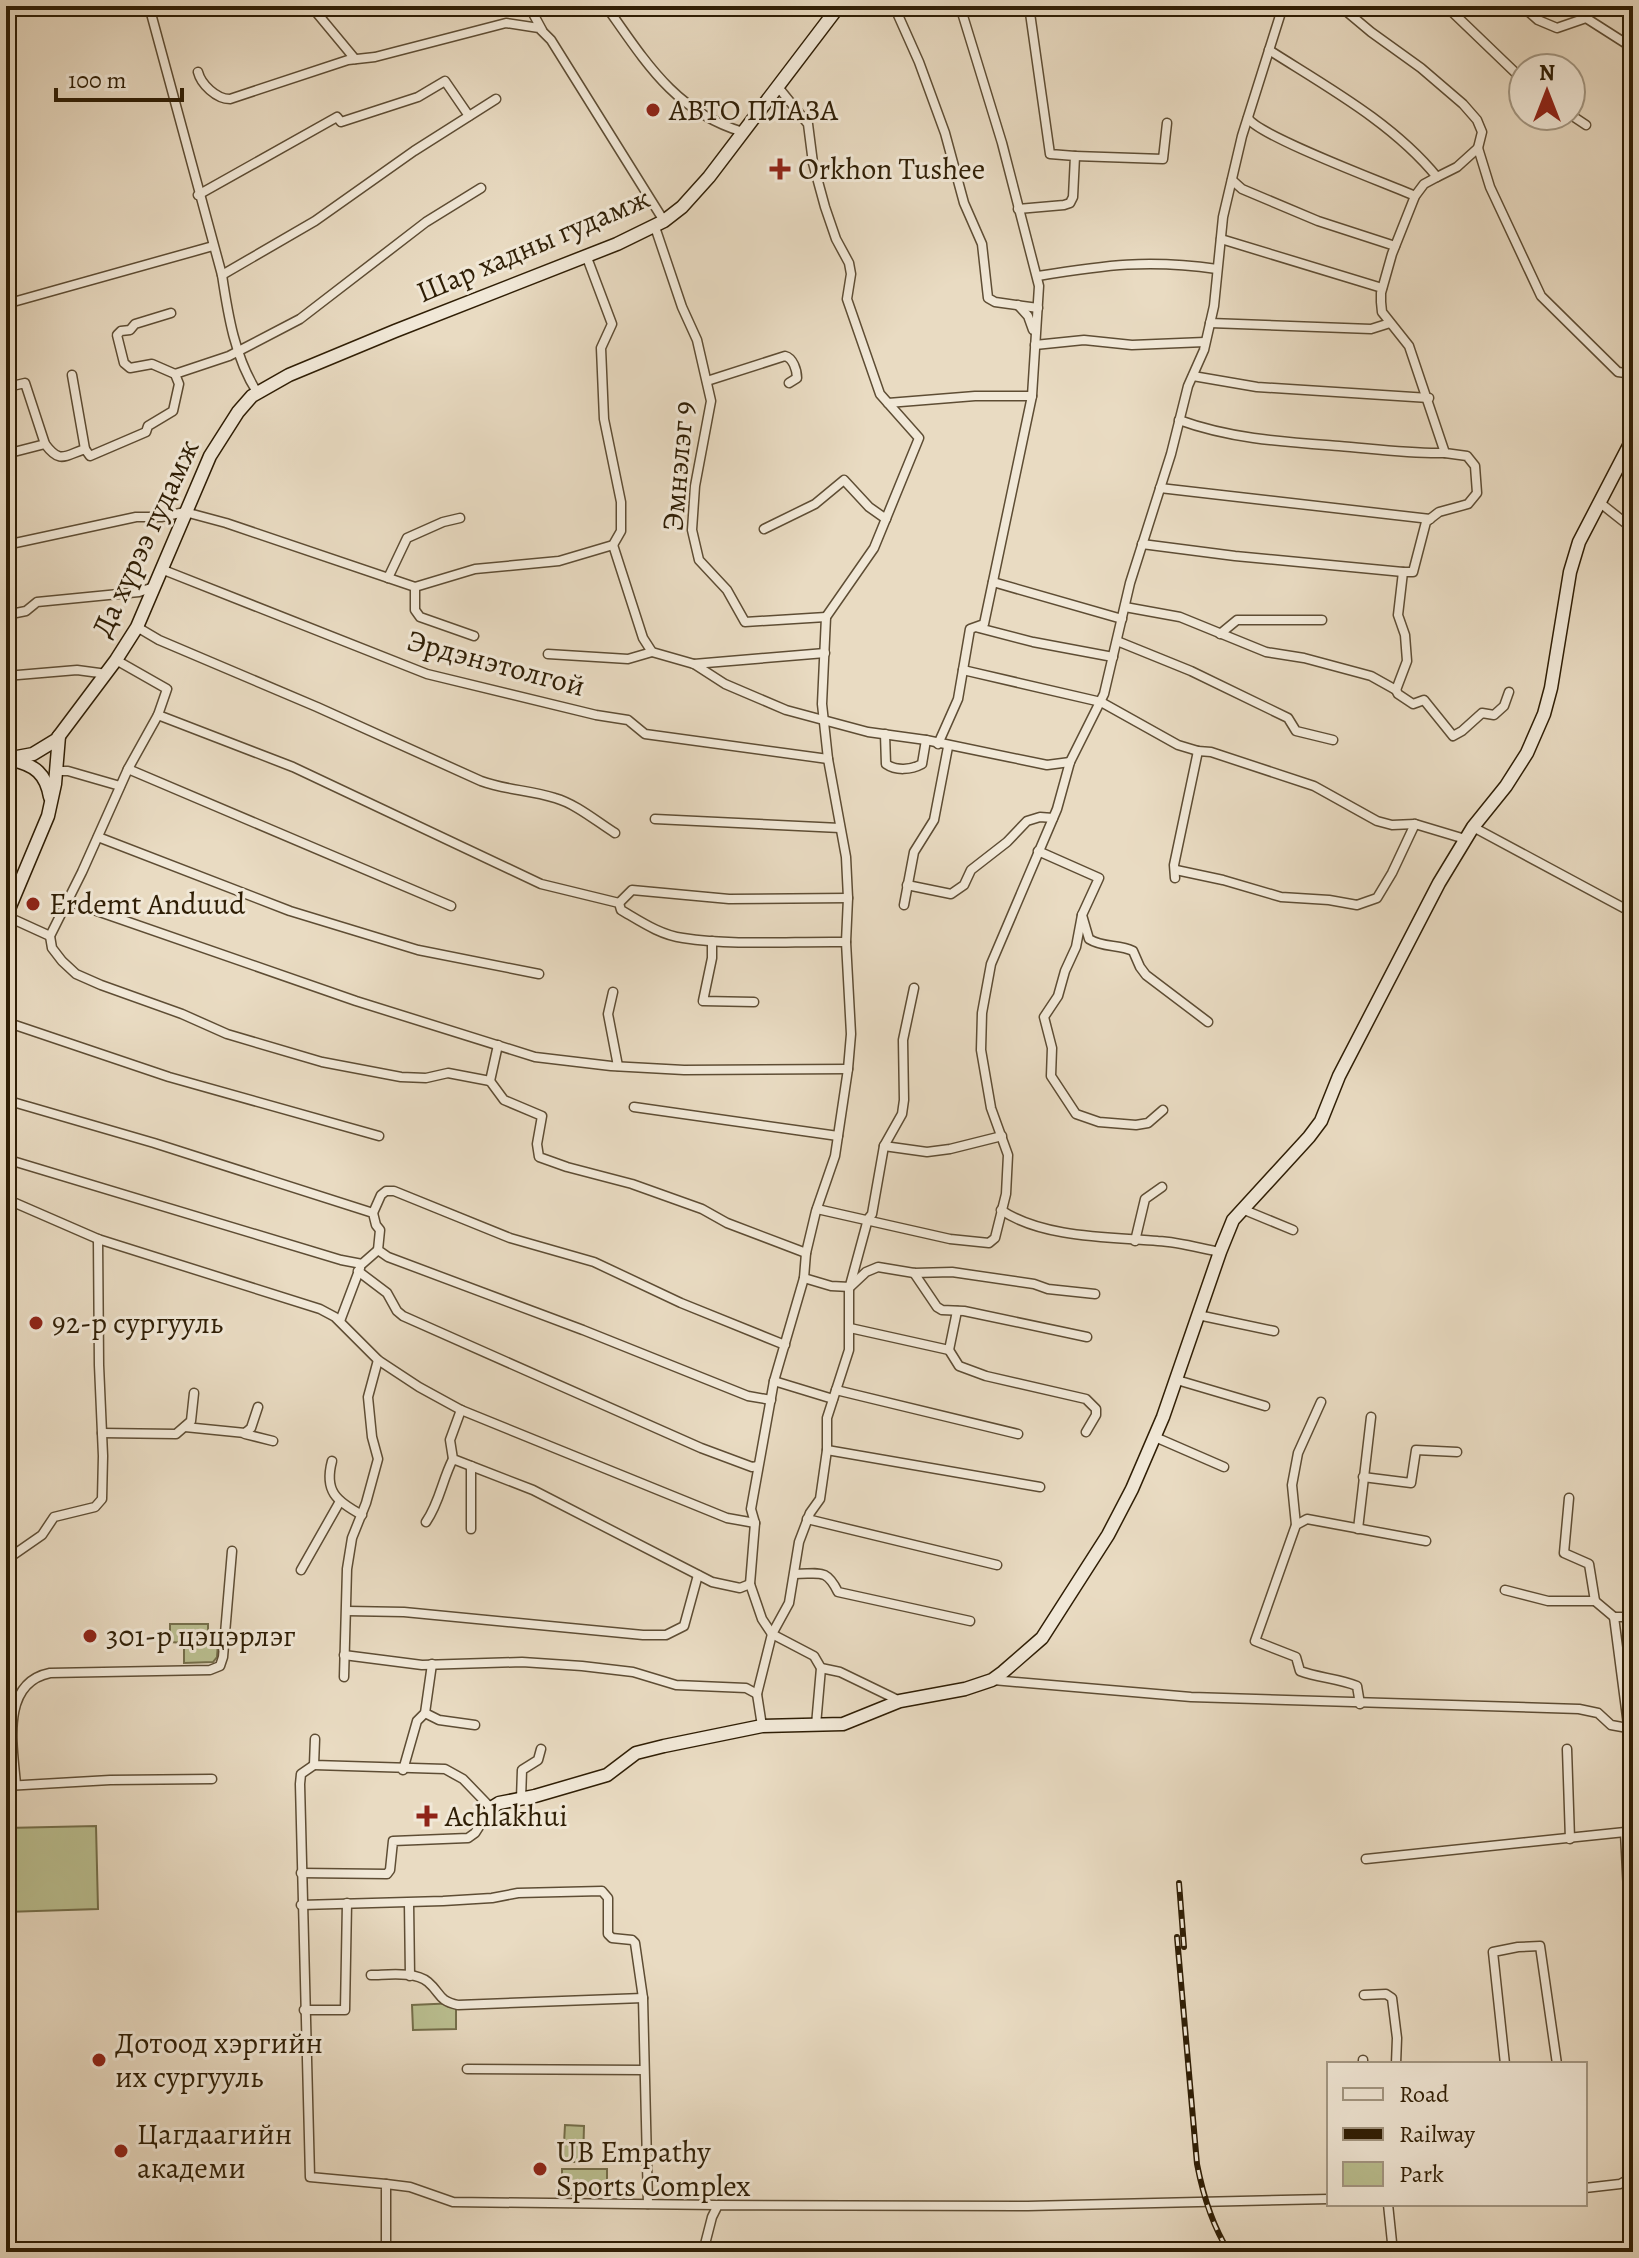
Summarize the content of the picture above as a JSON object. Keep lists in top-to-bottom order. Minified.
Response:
{"streets":{"street":["Шар хадны гудамж","Эмнэлэг 9","Да хүрээ гудамж","Эрдэнэтолгой"]},"crossings":[["Шар хадны гудамж","Эмнэлэг 9"],["Шар хадны гудамж","Да хүрээ гудамж"],["Да хүрээ гудамж","Эрдэнэтолгой"]],"places":{"other":["АВТО ПЛАЗА","Erdemt Anduud","92-р сургууль","301-р цэцэрлэг","Дотоод хэргийн их сургууль","Цагдаагийн академи","UB Empathy Sports Complex"],"health":["Orkhon Tushee","Achlakhui"]},"legend":["Road","Railway","Park"],"scale_bar":"100 m","north":"top"}
